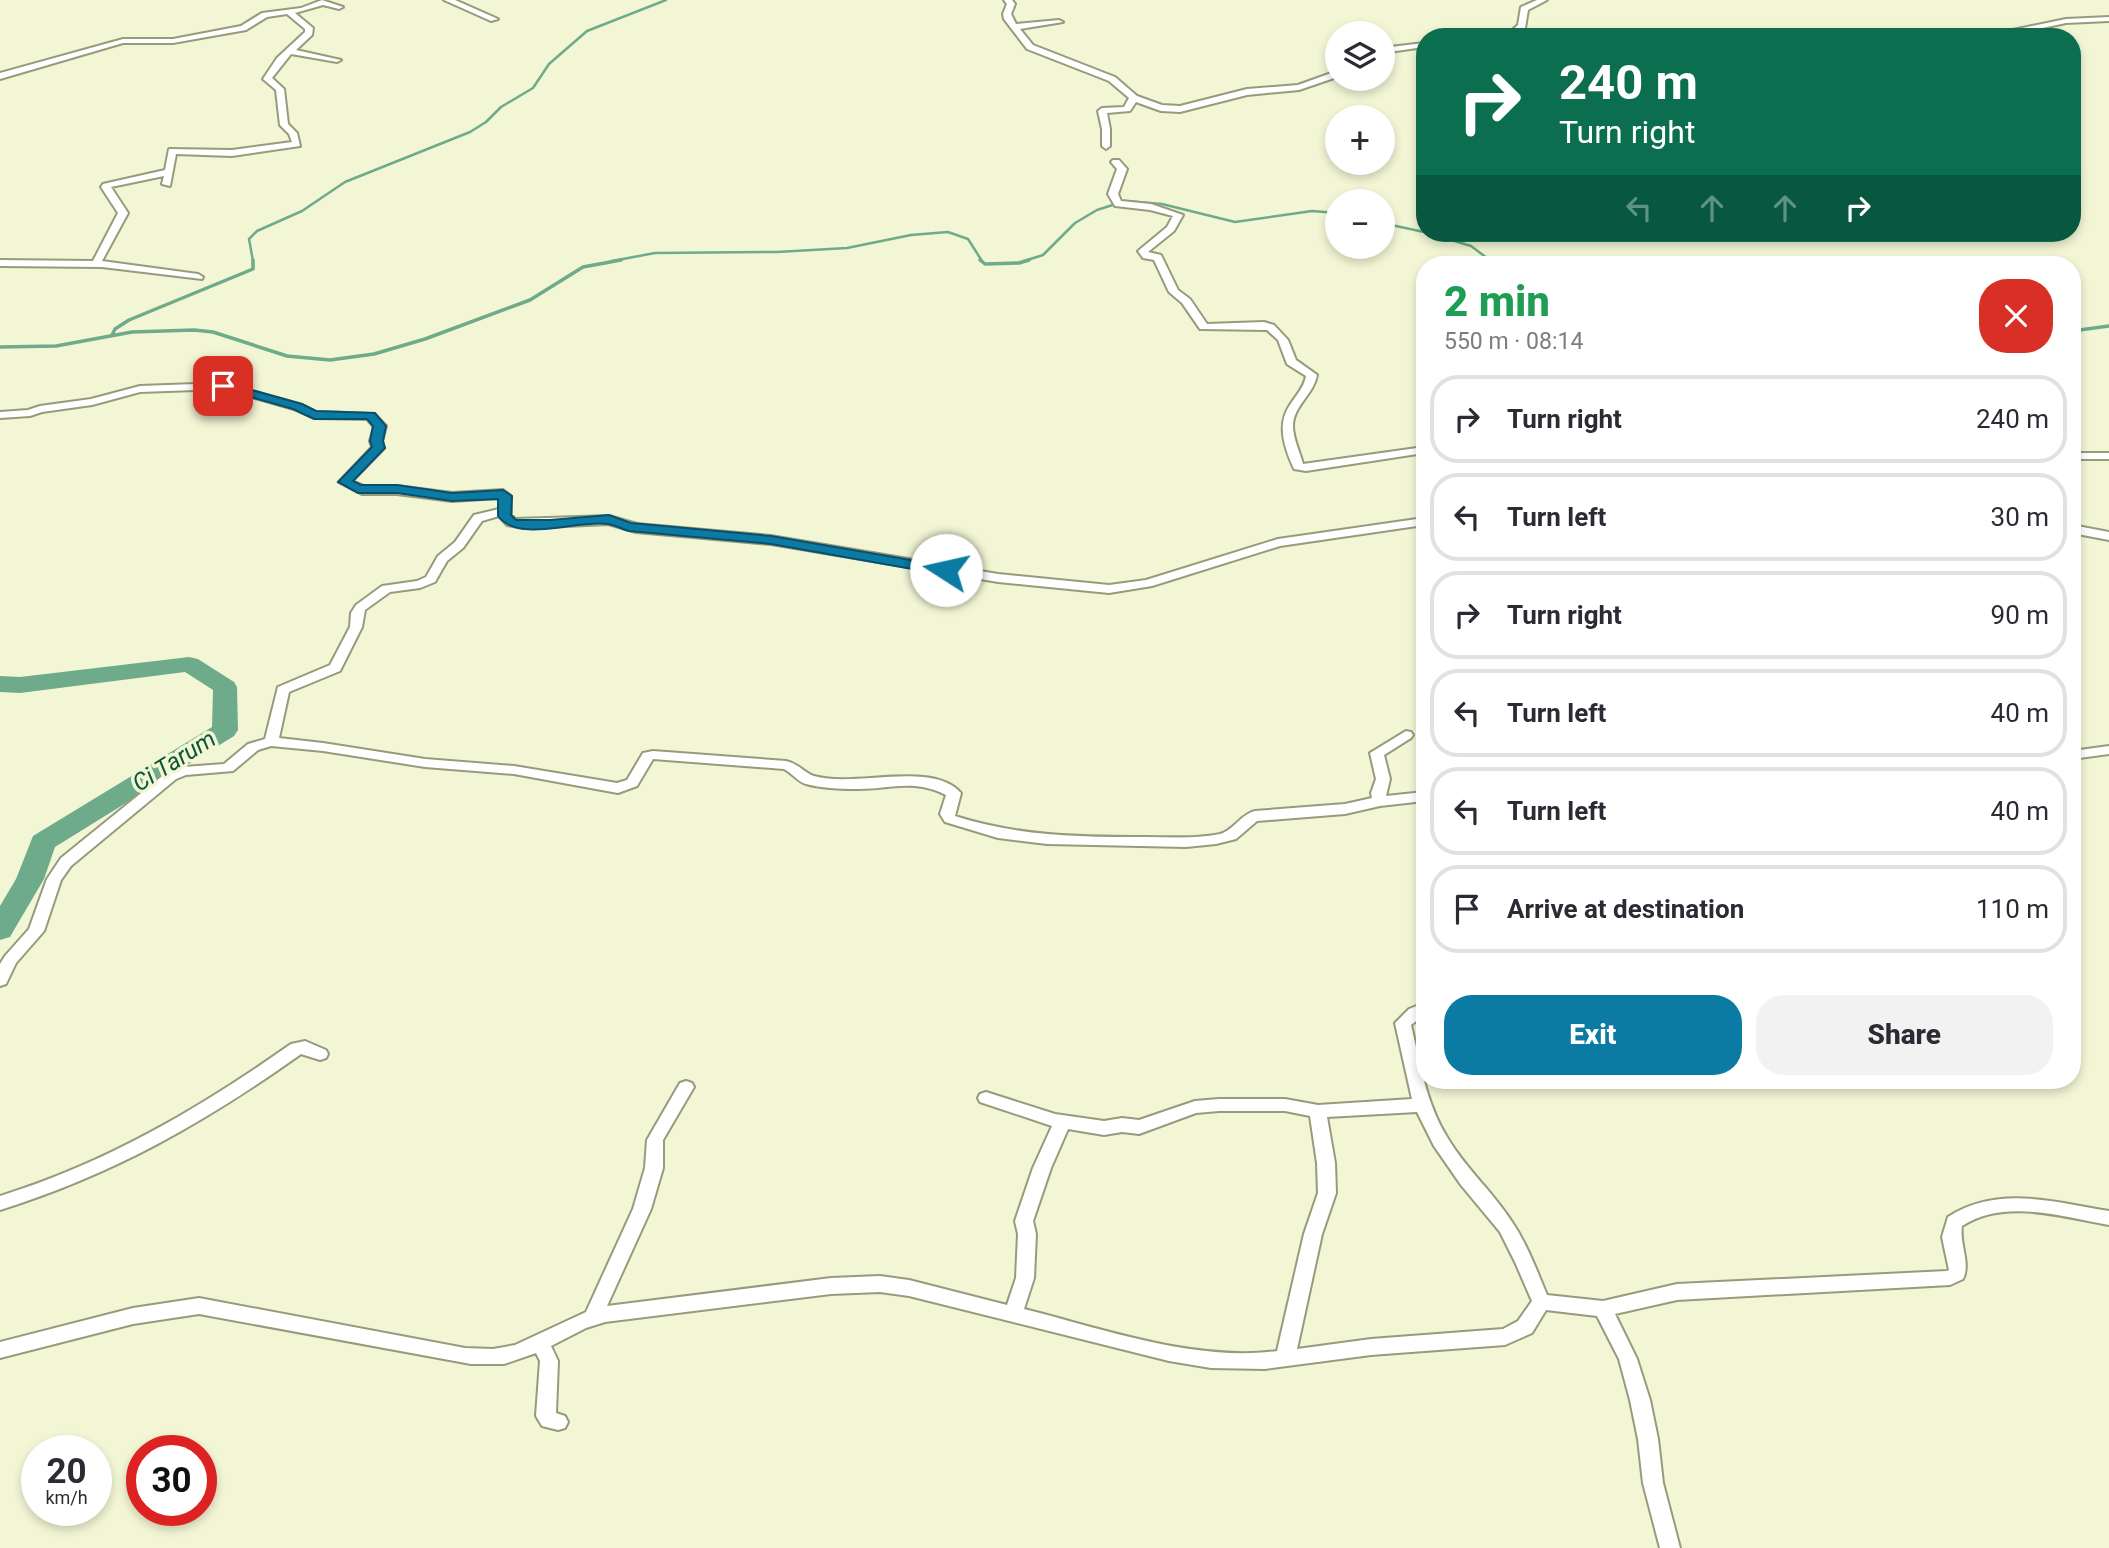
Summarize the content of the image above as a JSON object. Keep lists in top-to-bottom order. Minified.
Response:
{"water":["Ci Tarum"],"page":{"map_buttons":["+","−"],"turn":["240 m","Turn right"],"heading":["2 min","550 m · 08:14"],"list":[{"name":"Turn right","value":"240 m"},{"name":"Turn left","value":"30 m"},{"name":"Turn right","value":"90 m"},{"name":"Turn left","value":"40 m"},{"name":"Turn left","value":"40 m"},{"name":"Arrive at destination","value":"110 m"}],"buttons":["Exit","Share"],"speed":"20 km/h","limit":"30"}}
